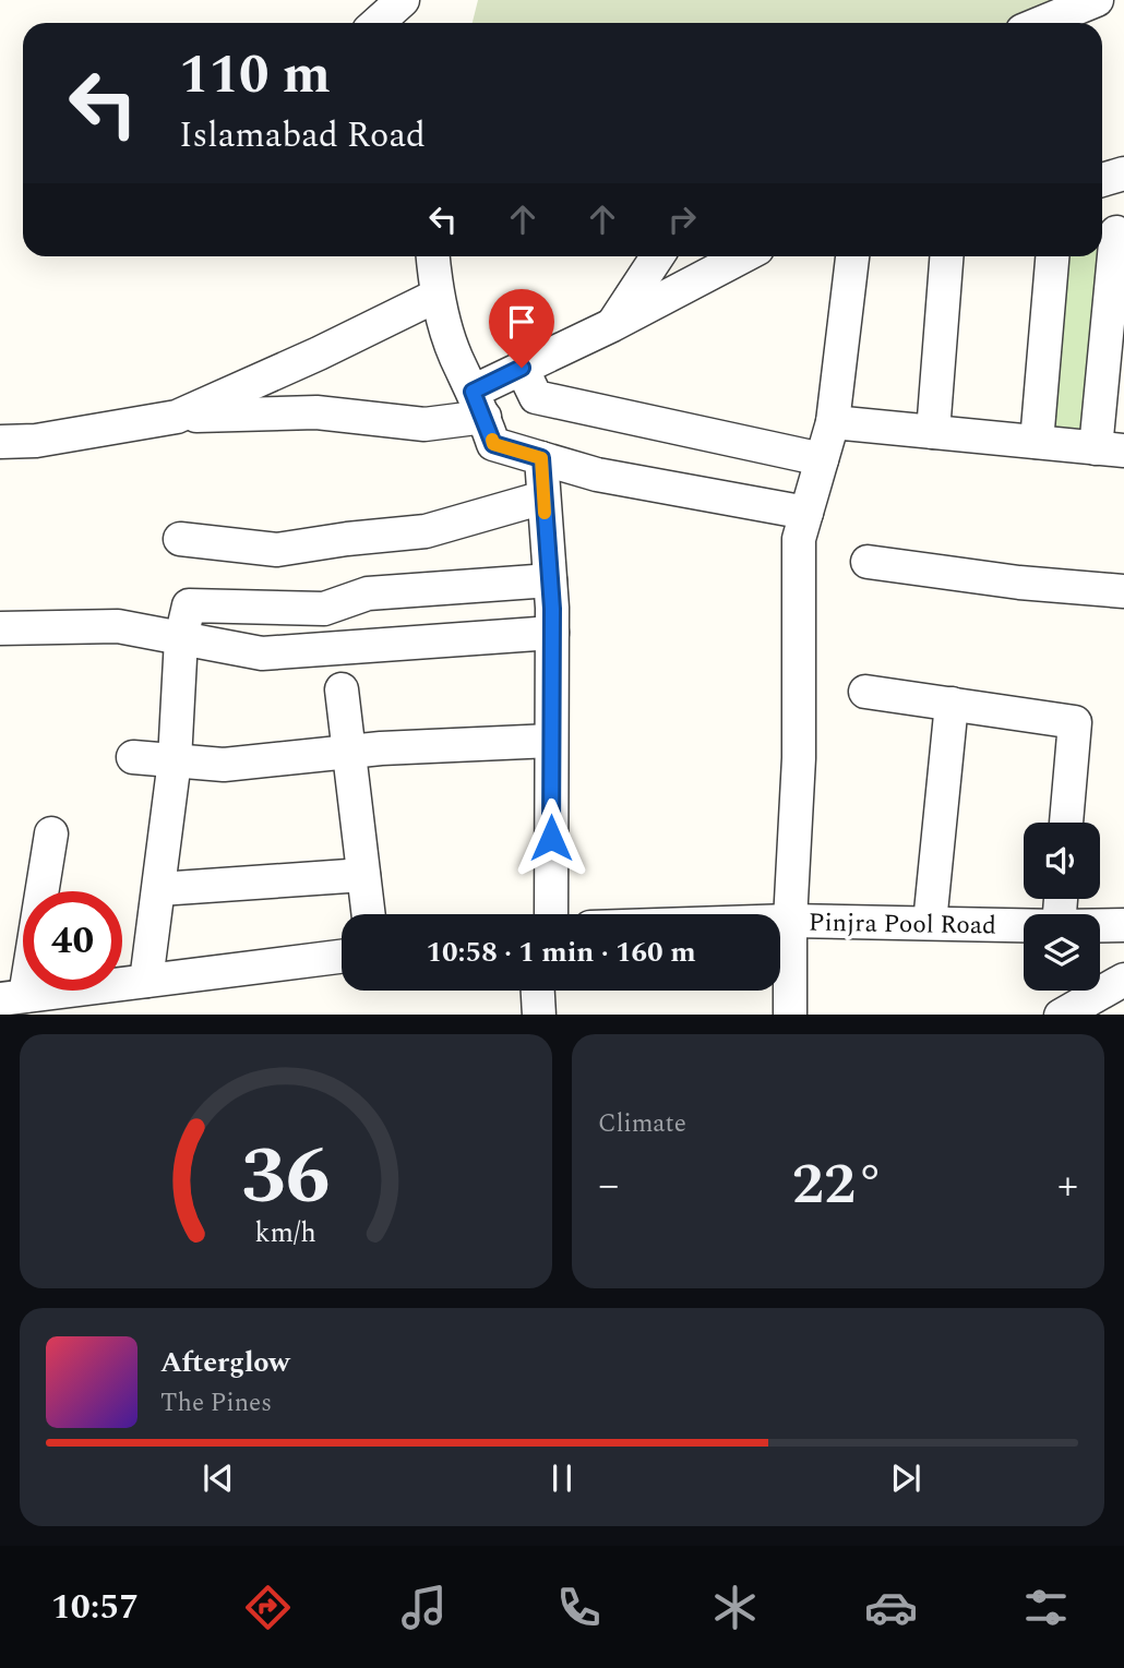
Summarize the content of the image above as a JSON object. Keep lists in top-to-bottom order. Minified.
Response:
{"streets":{"street":["Pinjra Pool Road"]},"page":{"turn":["110 m","Islamabad Road"],"limit":"40","trip":"10:58 · 1 min · 160 m","tile":"Climate","heat":["−","22°","+"],"song":["Afterglow","The Pines"],"tabs":"10:57","gauge":["36","km/h"]}}
